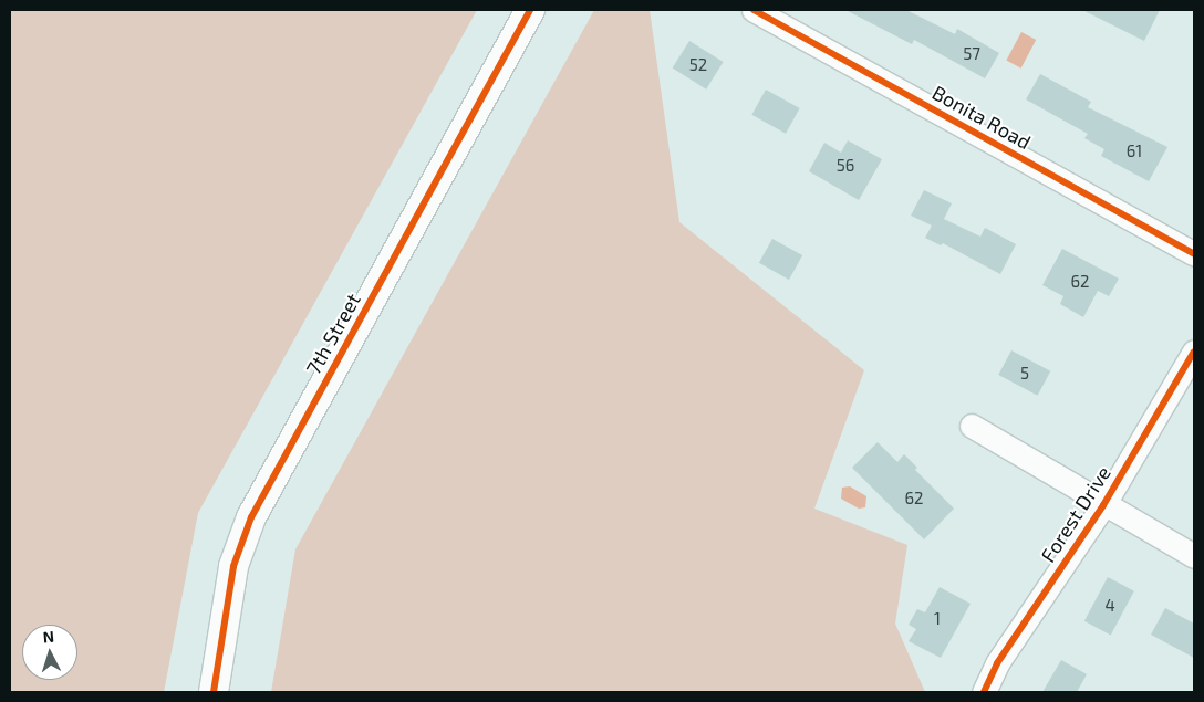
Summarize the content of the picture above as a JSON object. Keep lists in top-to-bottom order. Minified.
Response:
{"streets":{"street":["Bonita Road","7th Street","Forest Drive"]},"house_numbers":["57","52","61","56","62","5","62","4","1"],"north":"top"}
